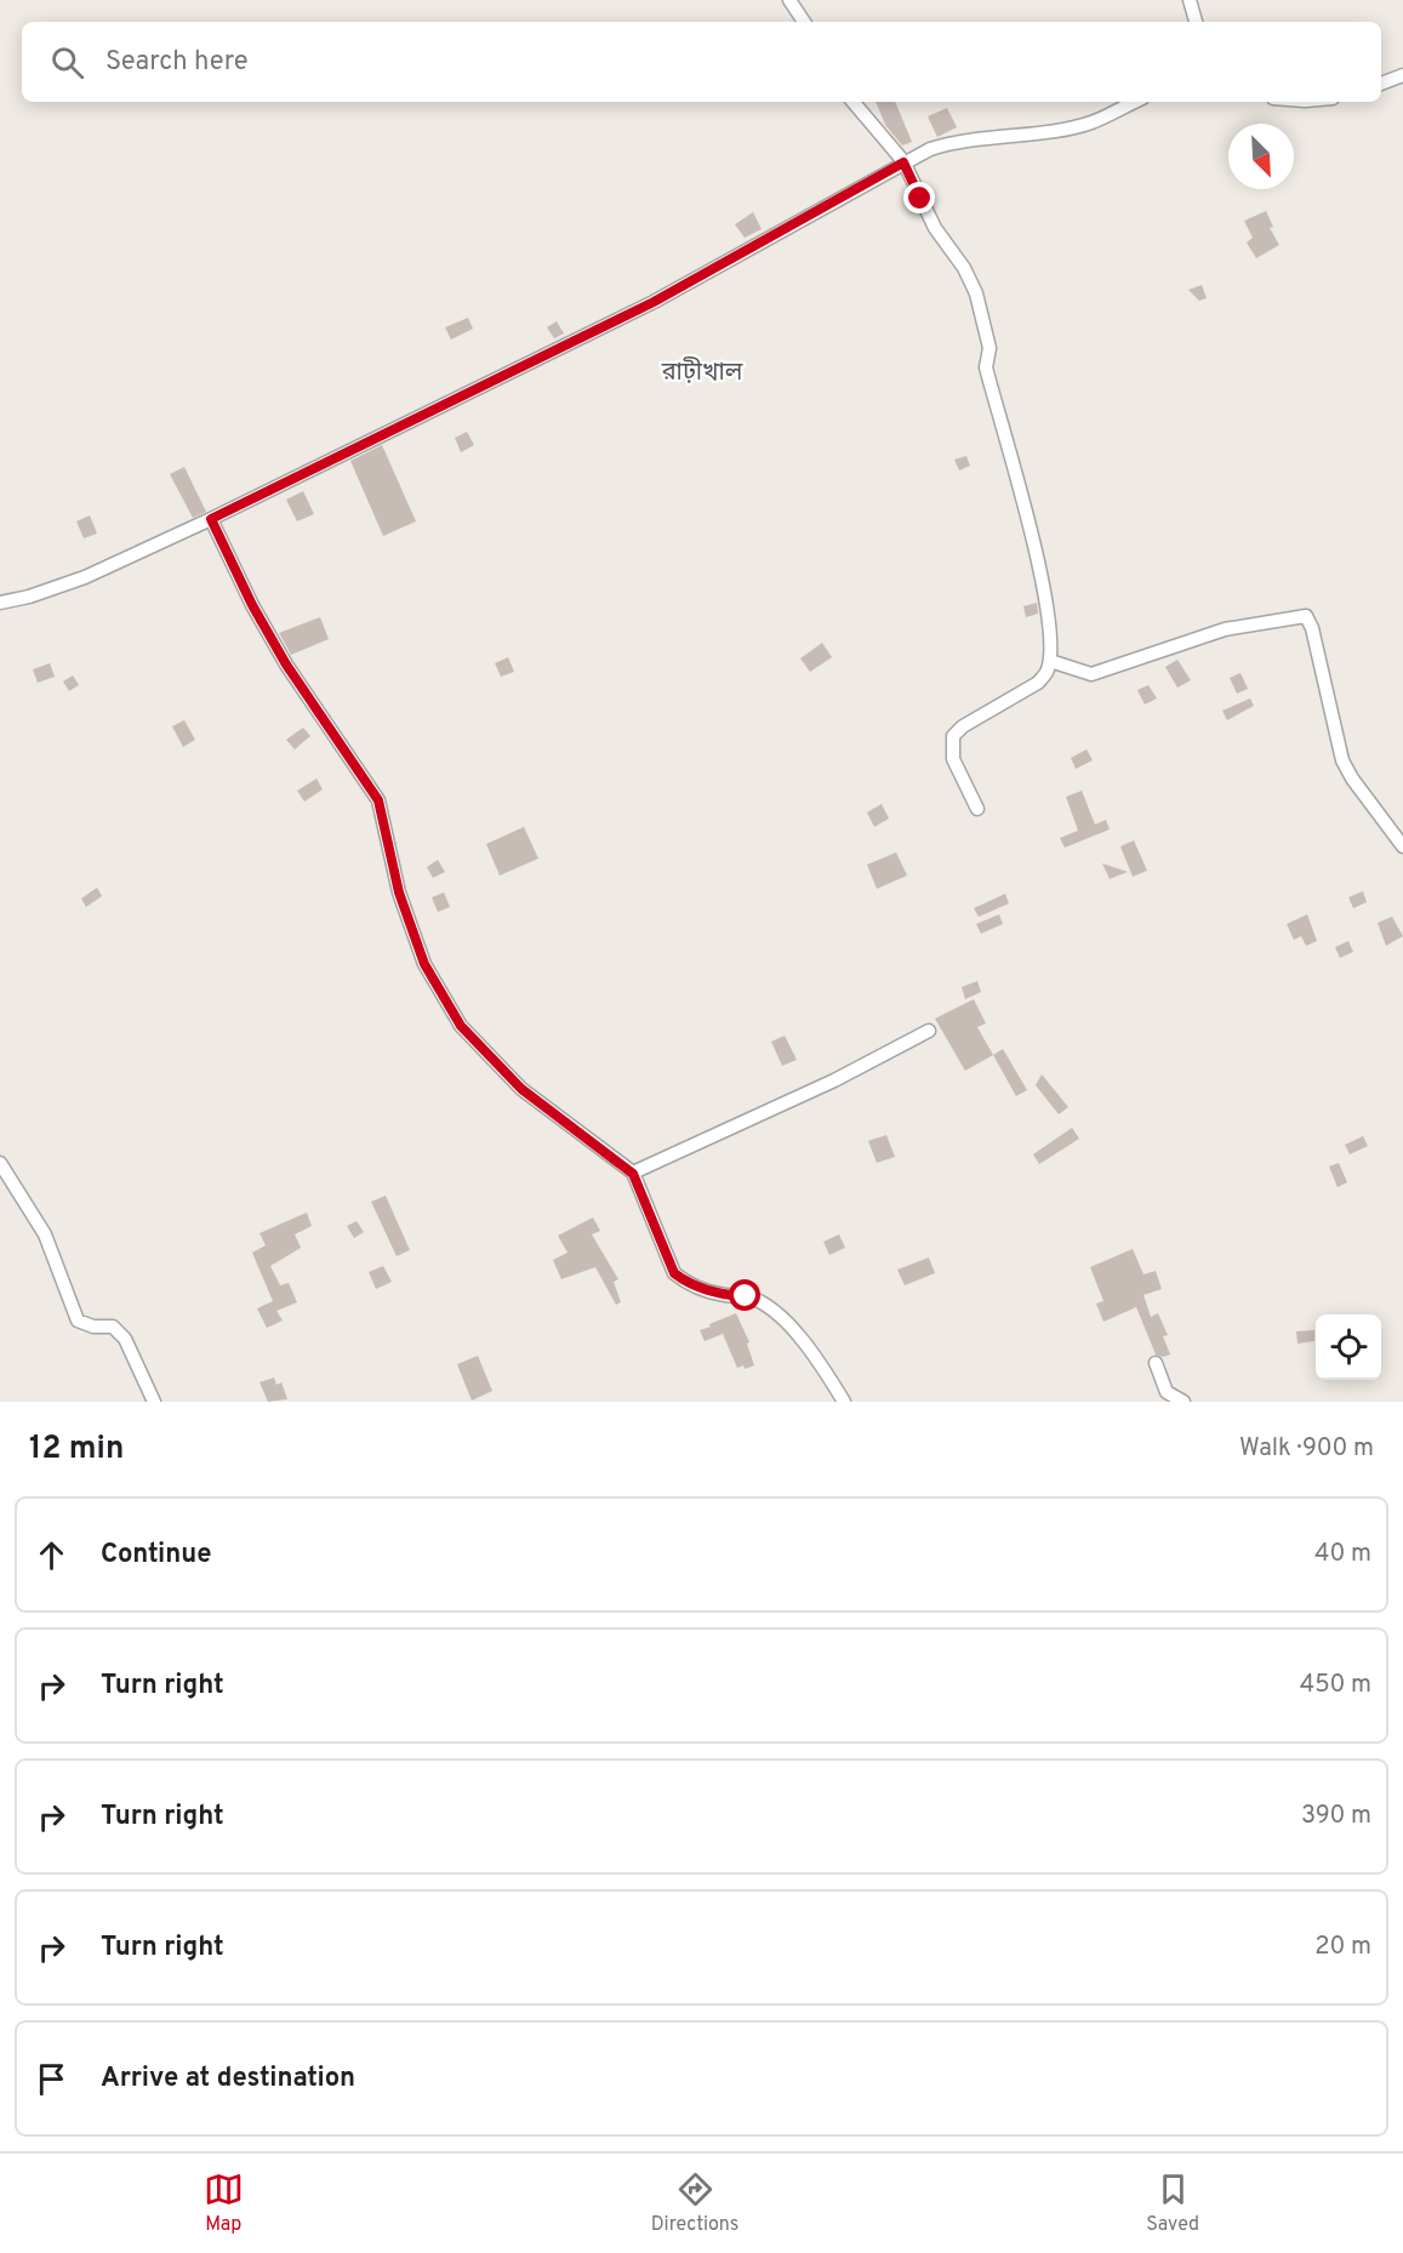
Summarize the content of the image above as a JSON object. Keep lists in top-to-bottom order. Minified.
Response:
{"districts":["রাঢ়ীখাল"],"north":"bottom right","page":{"search":"Search here","heading":["12 min","Walk · 900 m"],"list":[["Continue","40 m"],["Turn right","450 m"],["Turn right","390 m"],["Turn right","20 m"],"Arrive at destination"],"nav":["Map","Directions","Saved"]}}
